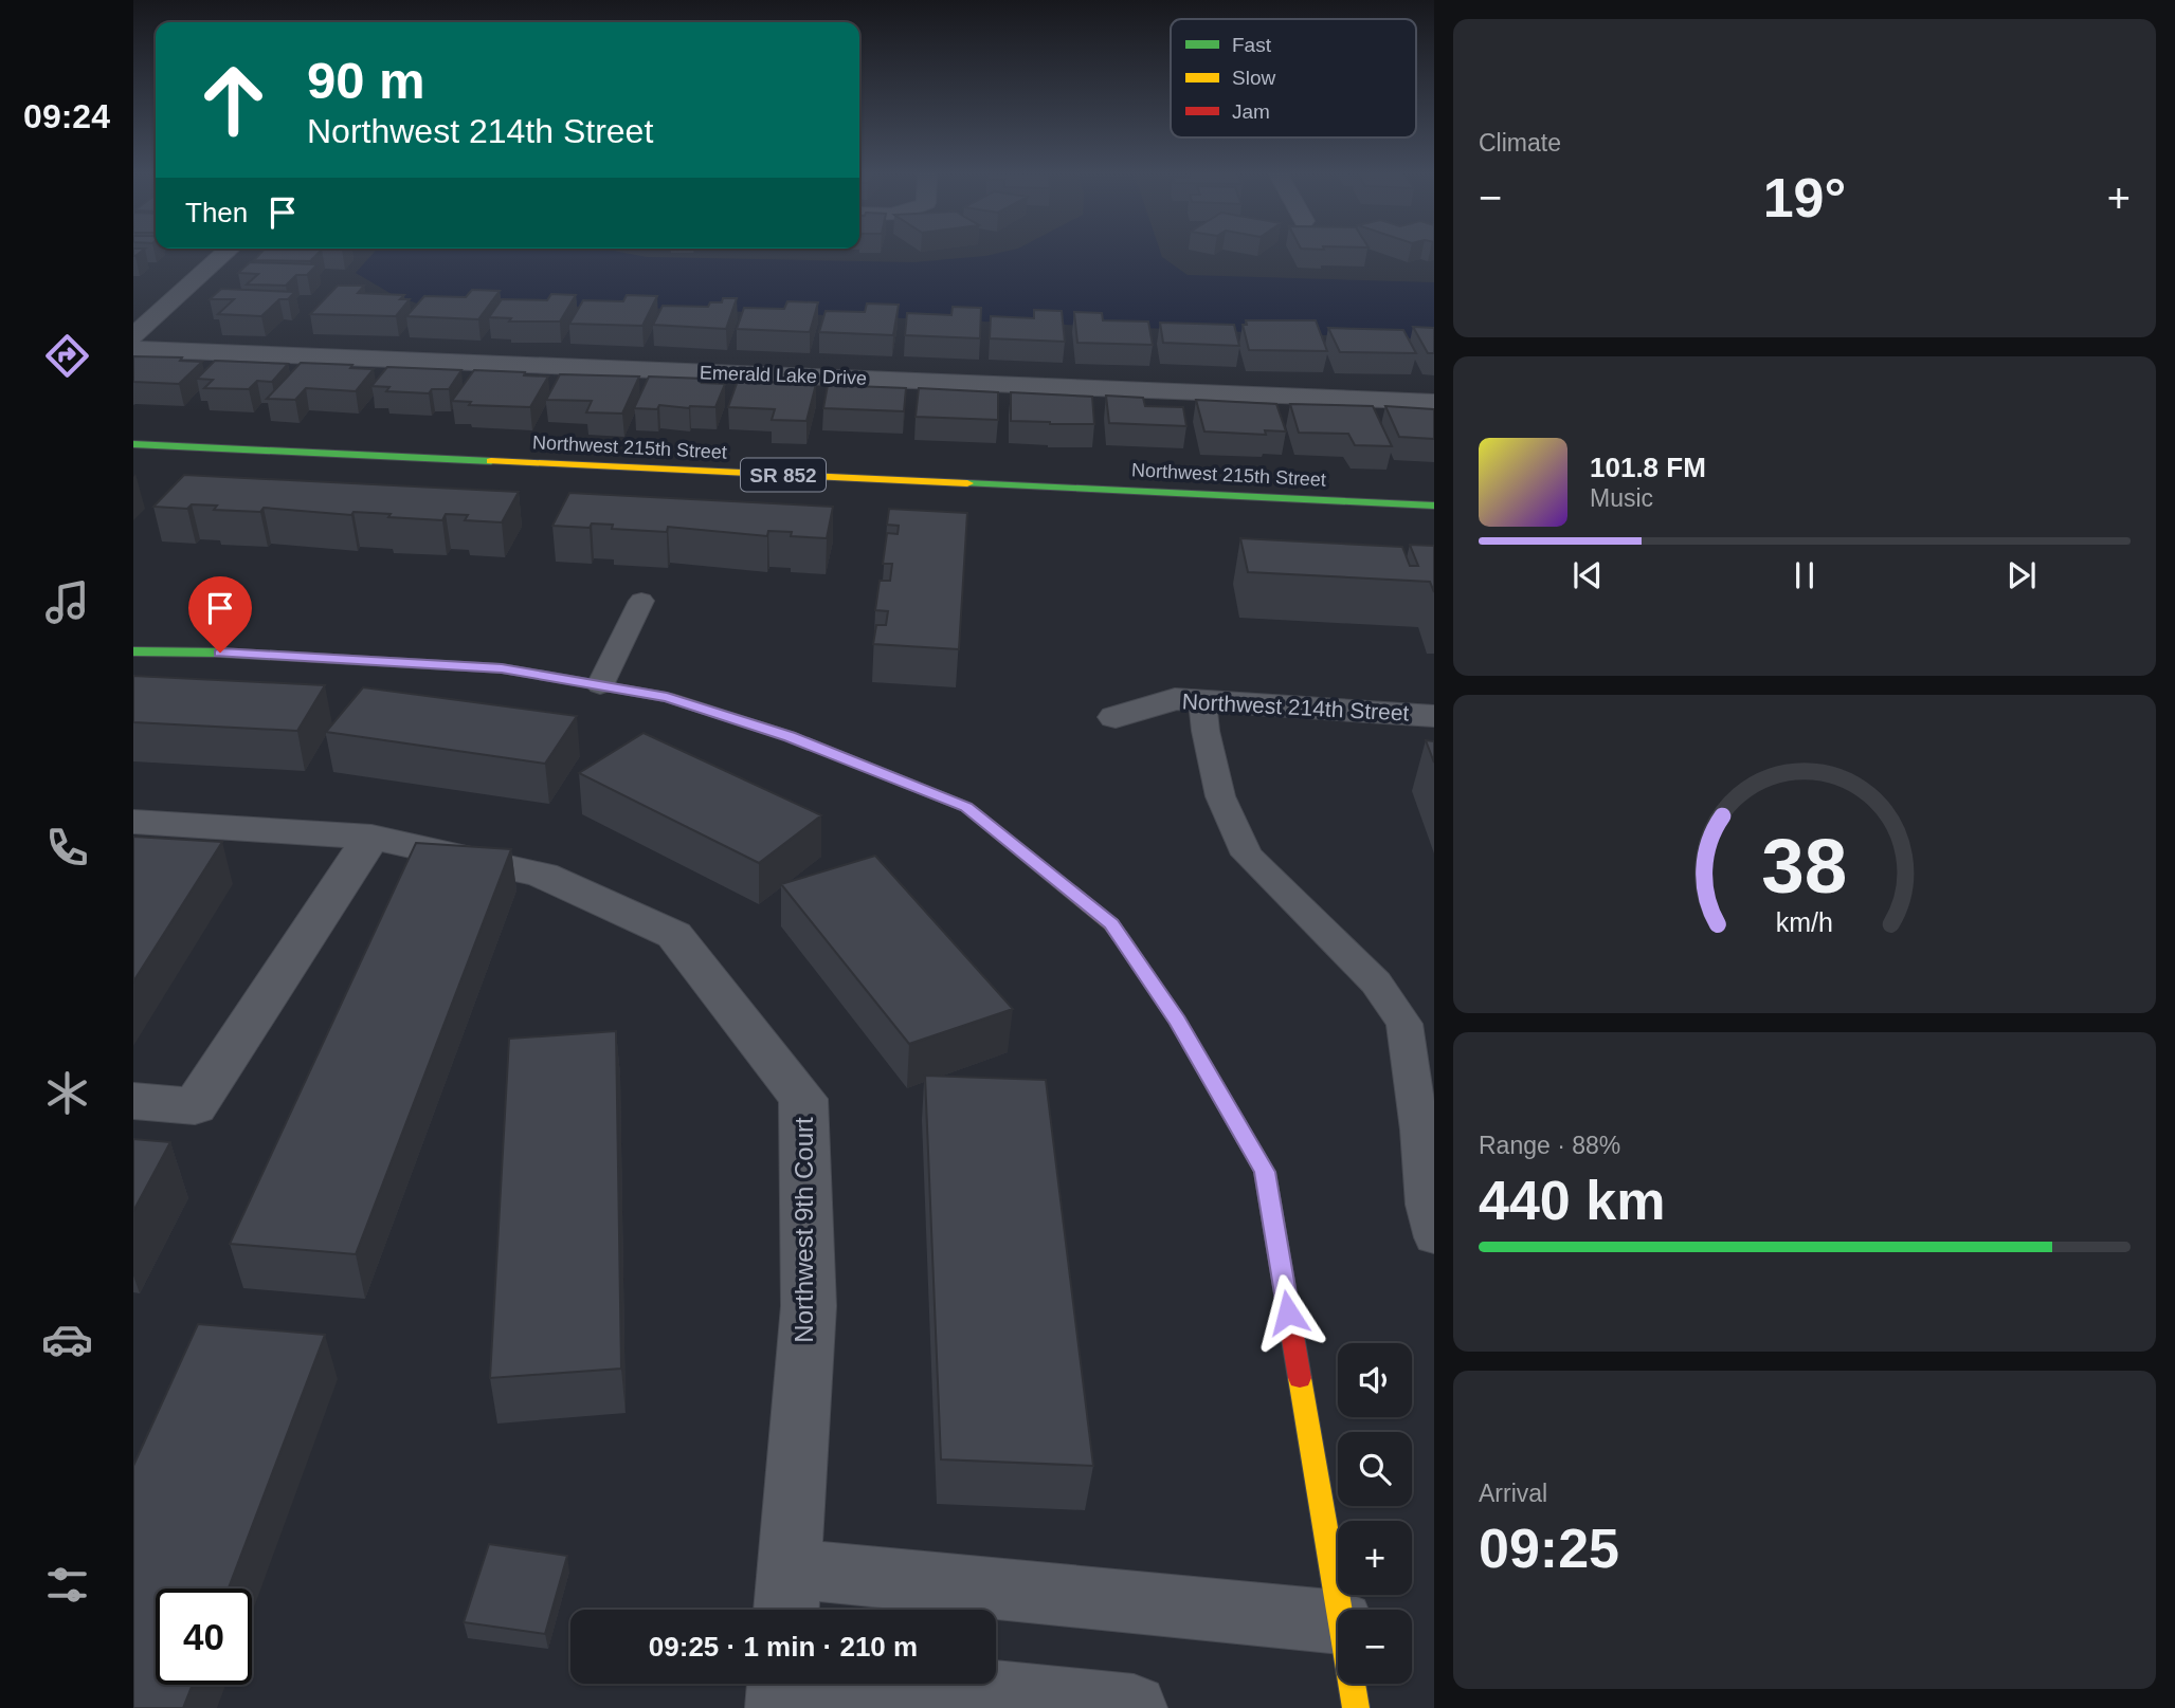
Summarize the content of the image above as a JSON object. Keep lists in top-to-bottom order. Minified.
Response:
{"streets":{"street":["Emerald Lake Drive","Northwest 215th Street","SR 852","Northwest 214th Street","Northwest 9th Court"]},"legend":["Fast","Slow","Jam"],"page":{"tabs":"09:24","tile":["Climate",["Range · 88%","440 km"],["Arrival","09:25"]],"turn":["90 m","Northwest 214th Street"],"heat":["−","19°","+"],"then":"Then","song":["101.8 FM","Music"],"map_buttons":["+","−"],"limit":"40","trip":"09:25 · 1 min · 210 m","gauge":["38","km/h"]}}
